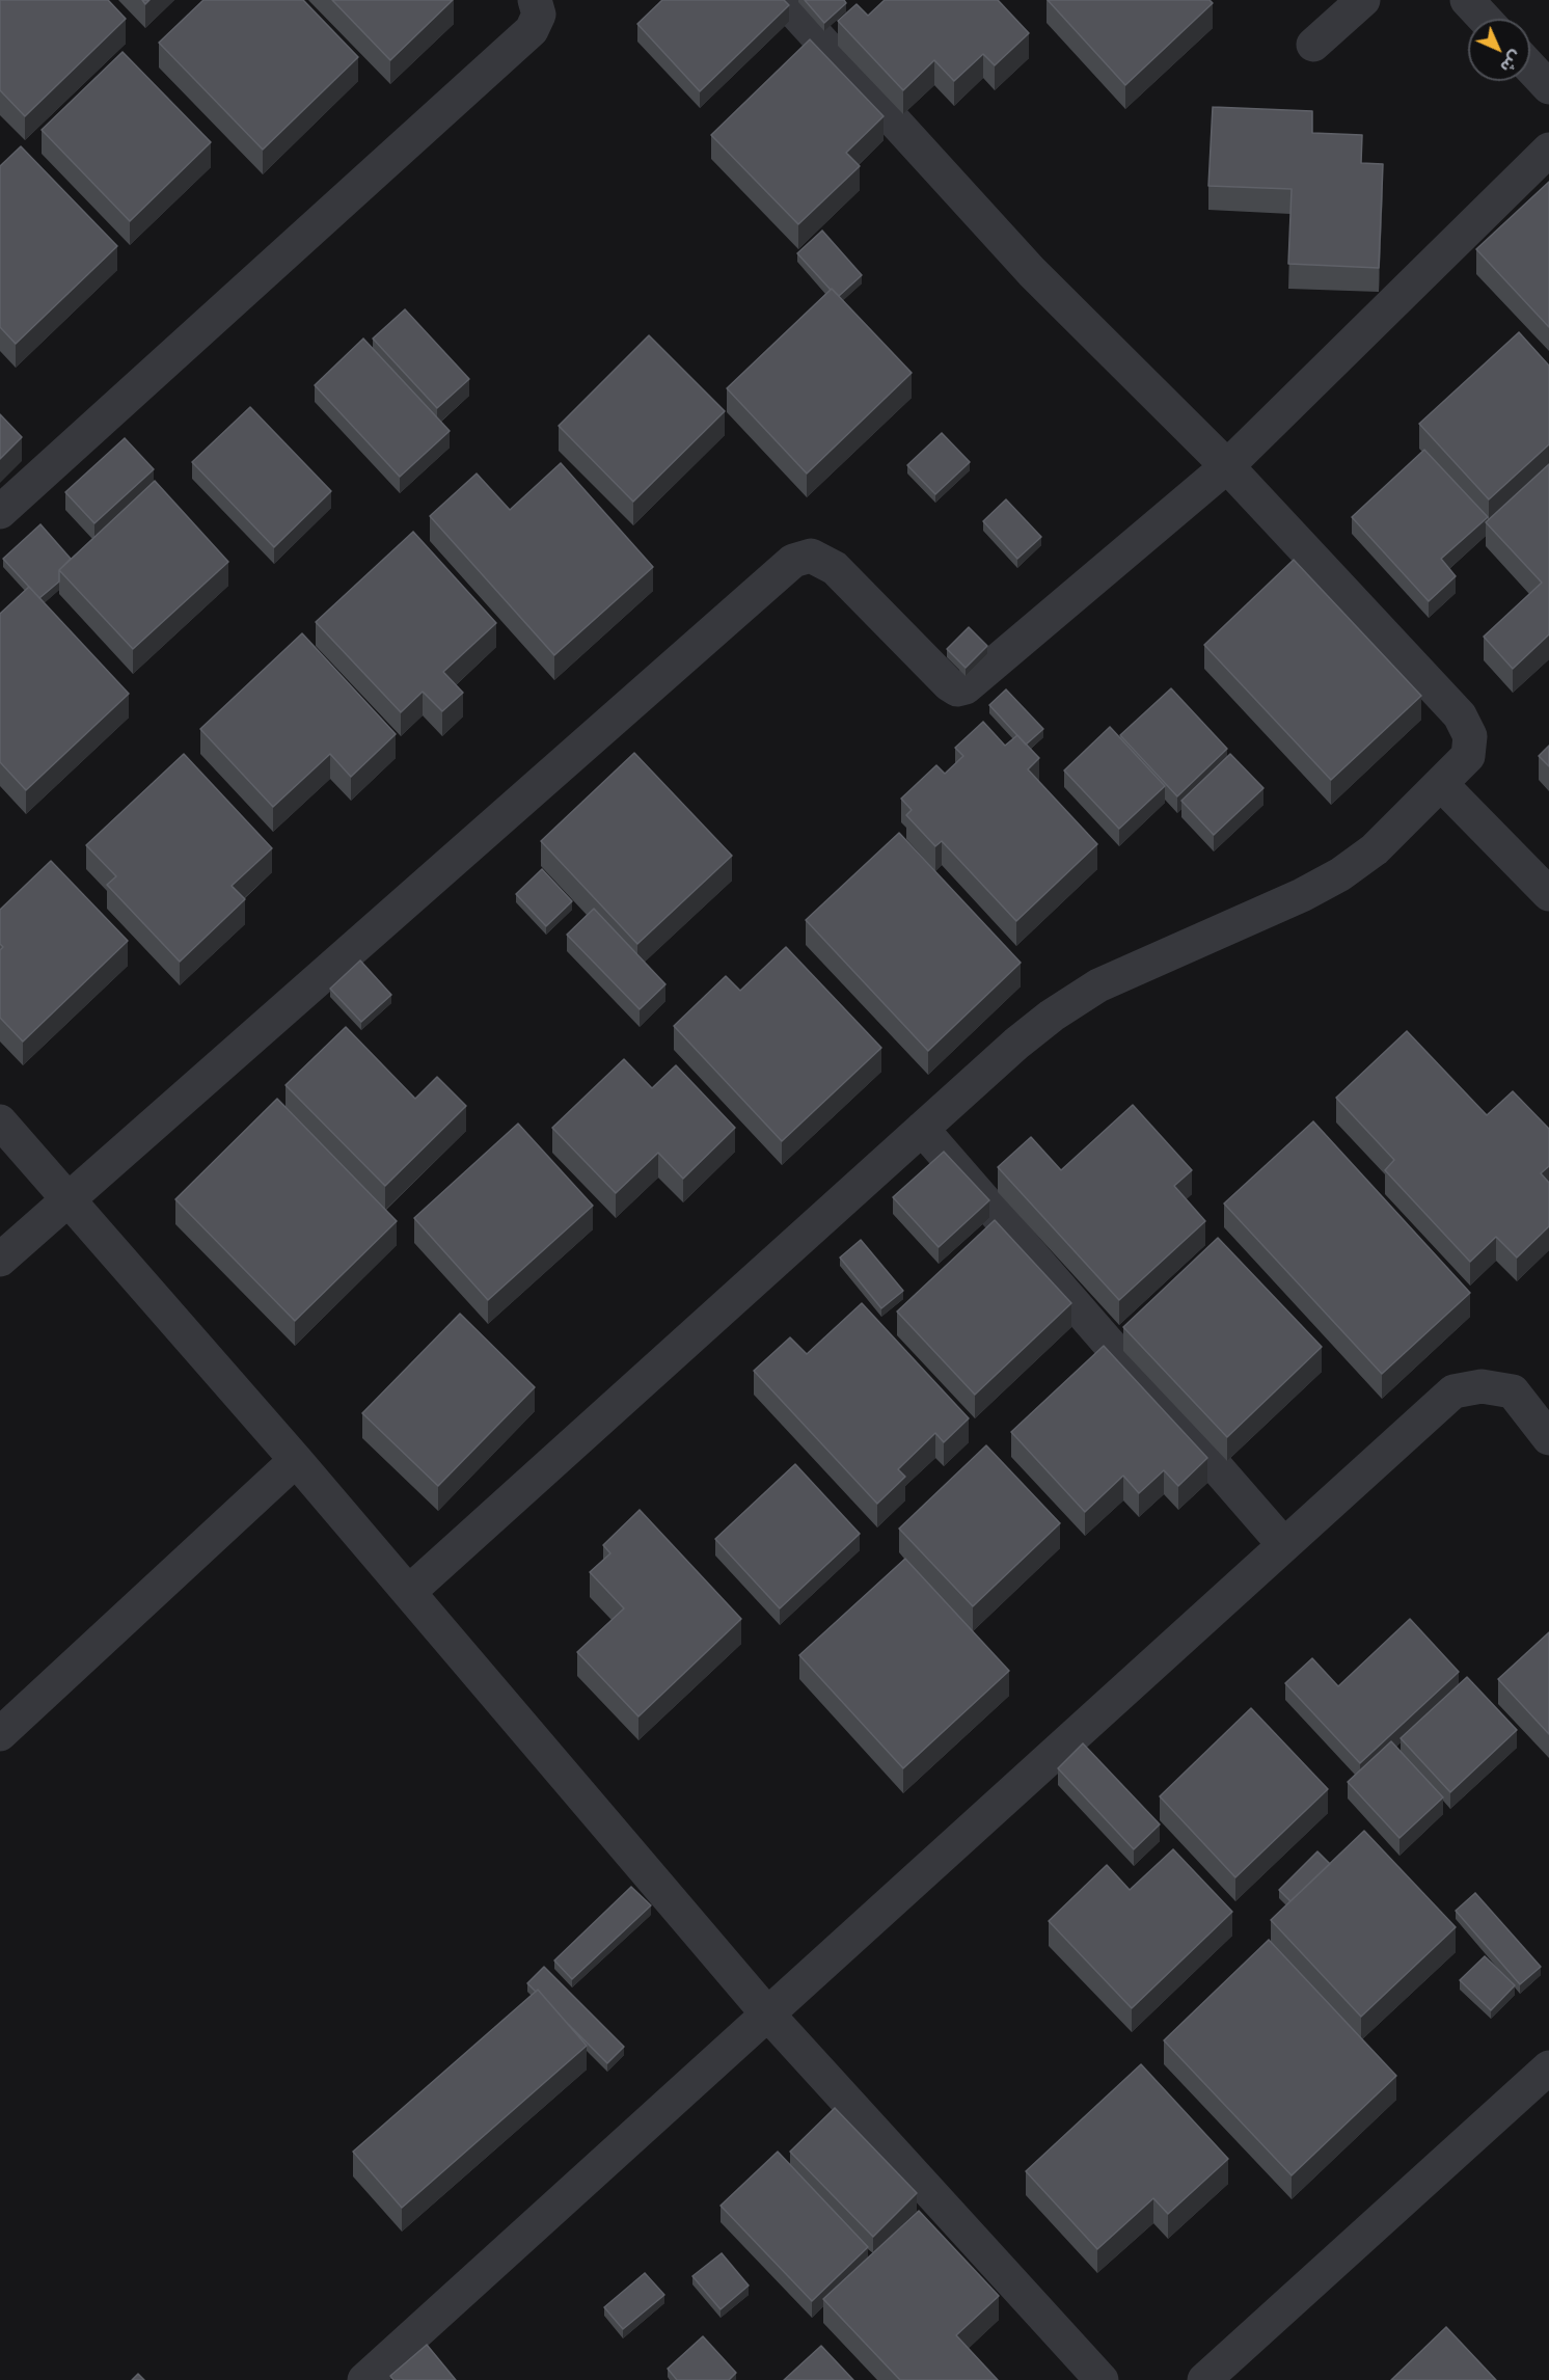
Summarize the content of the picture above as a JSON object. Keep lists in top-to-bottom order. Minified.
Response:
{"north":"bottom right"}
